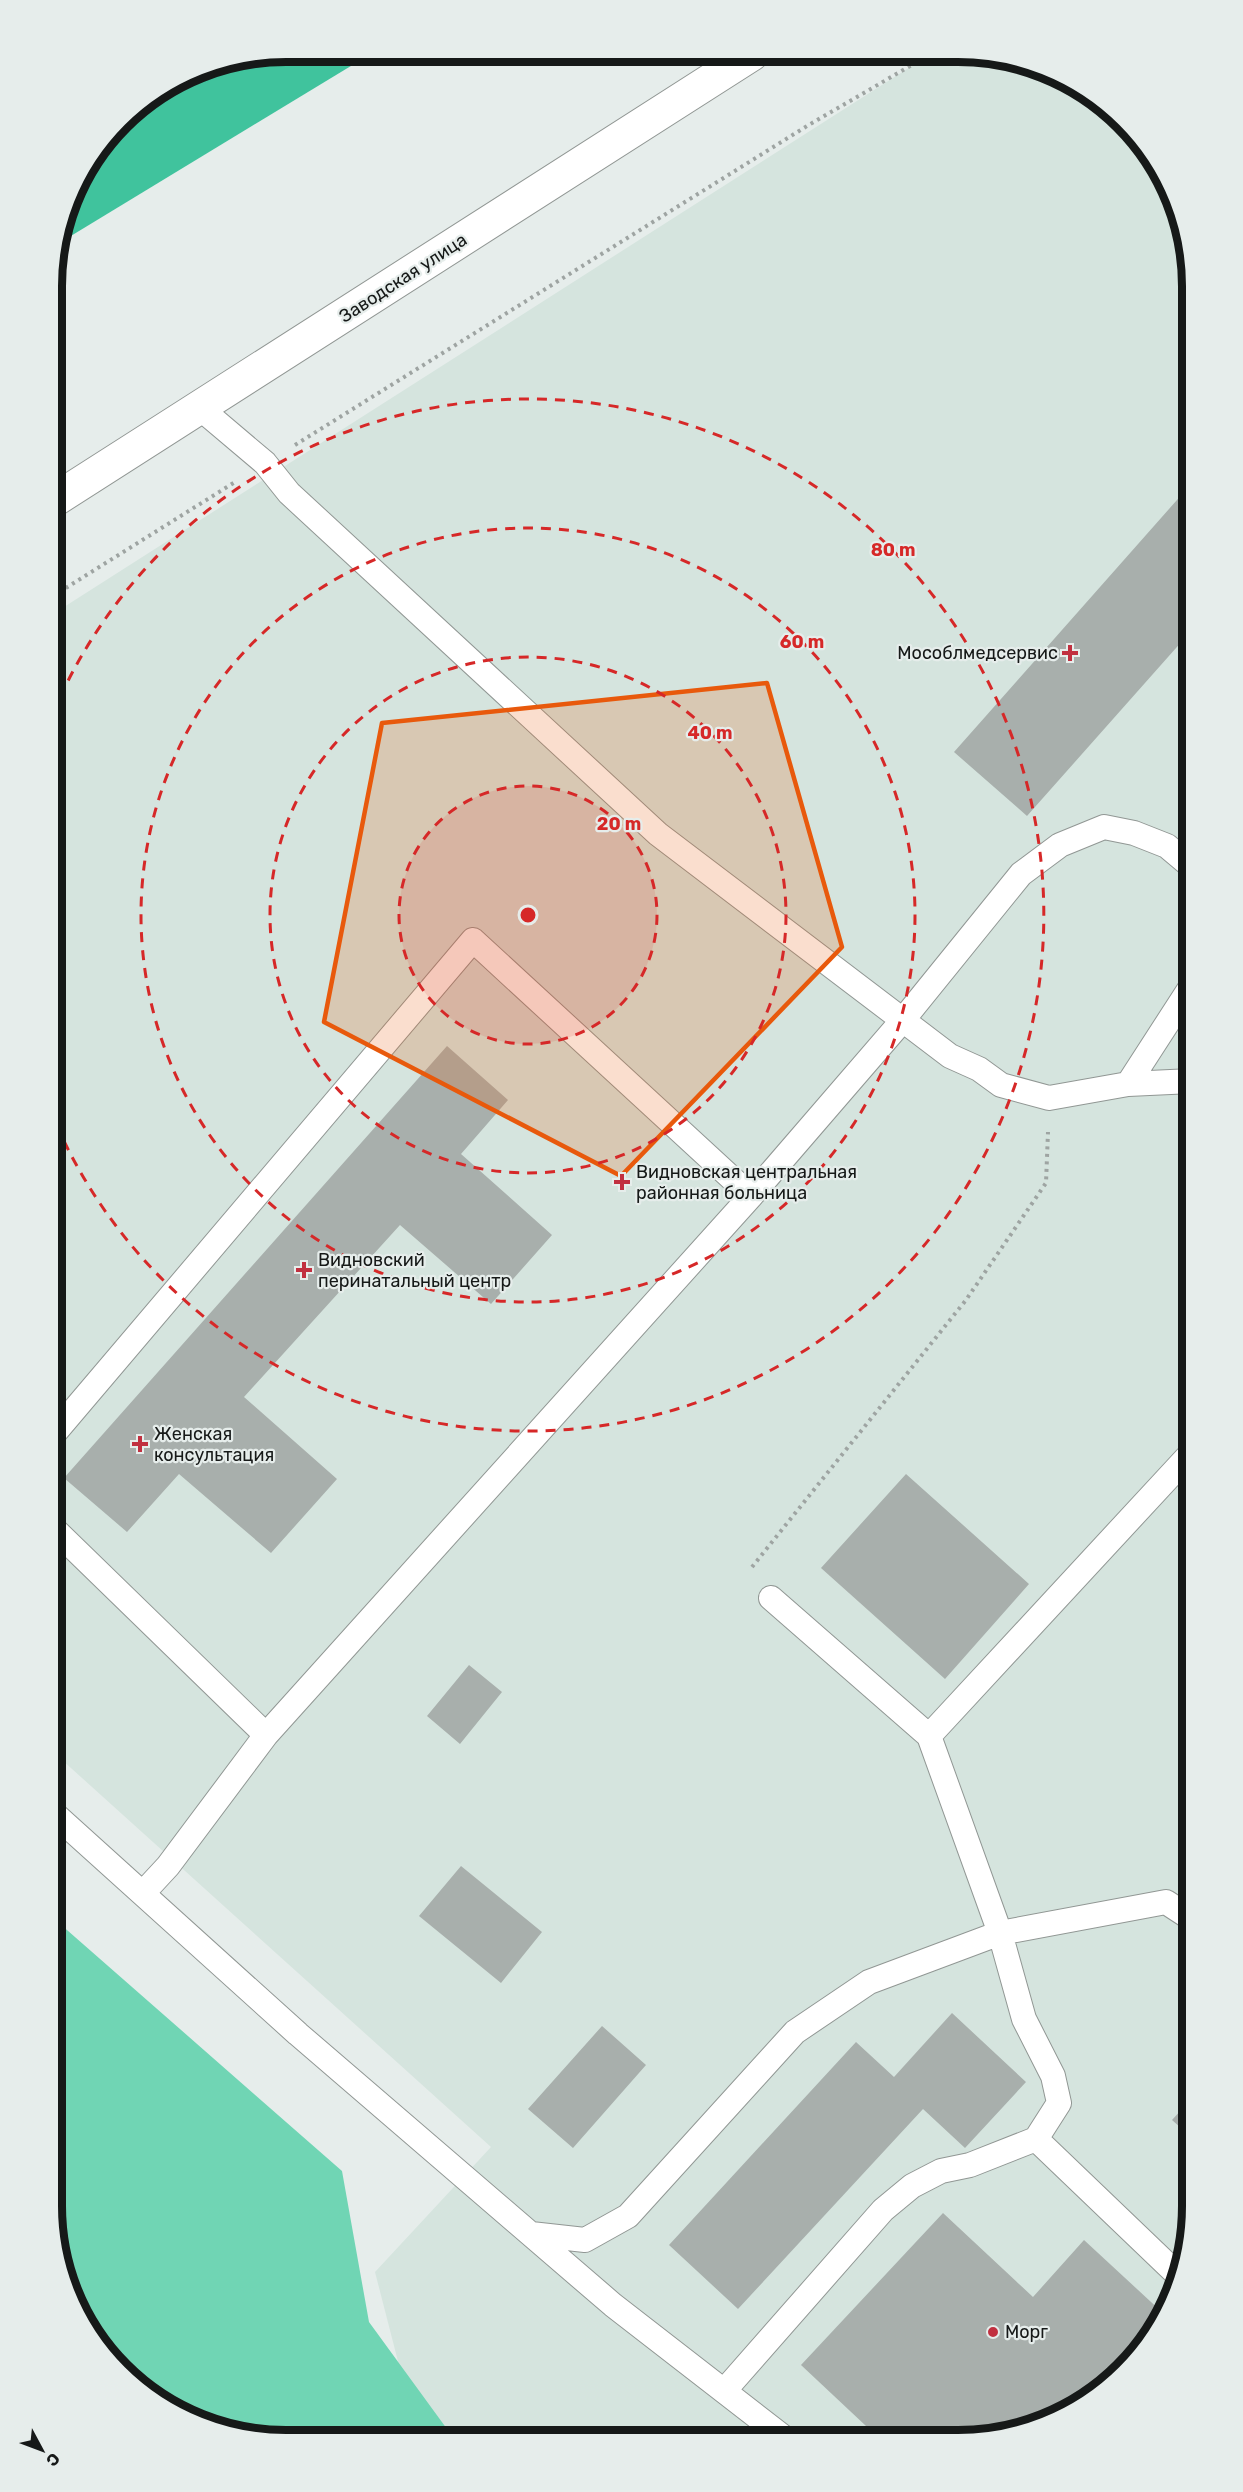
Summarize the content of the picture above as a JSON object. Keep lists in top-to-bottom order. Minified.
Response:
{"streets":{"main road":["Заводская улица"]},"places":{"health":["Мособлмедсервис","Видновская центральная районная больница","Видновский перинатальный центр","Женская консультация"],"other":["Морг"]},"north":"bottom right","rings":["80 m","60 m","40 m","20 m"]}
